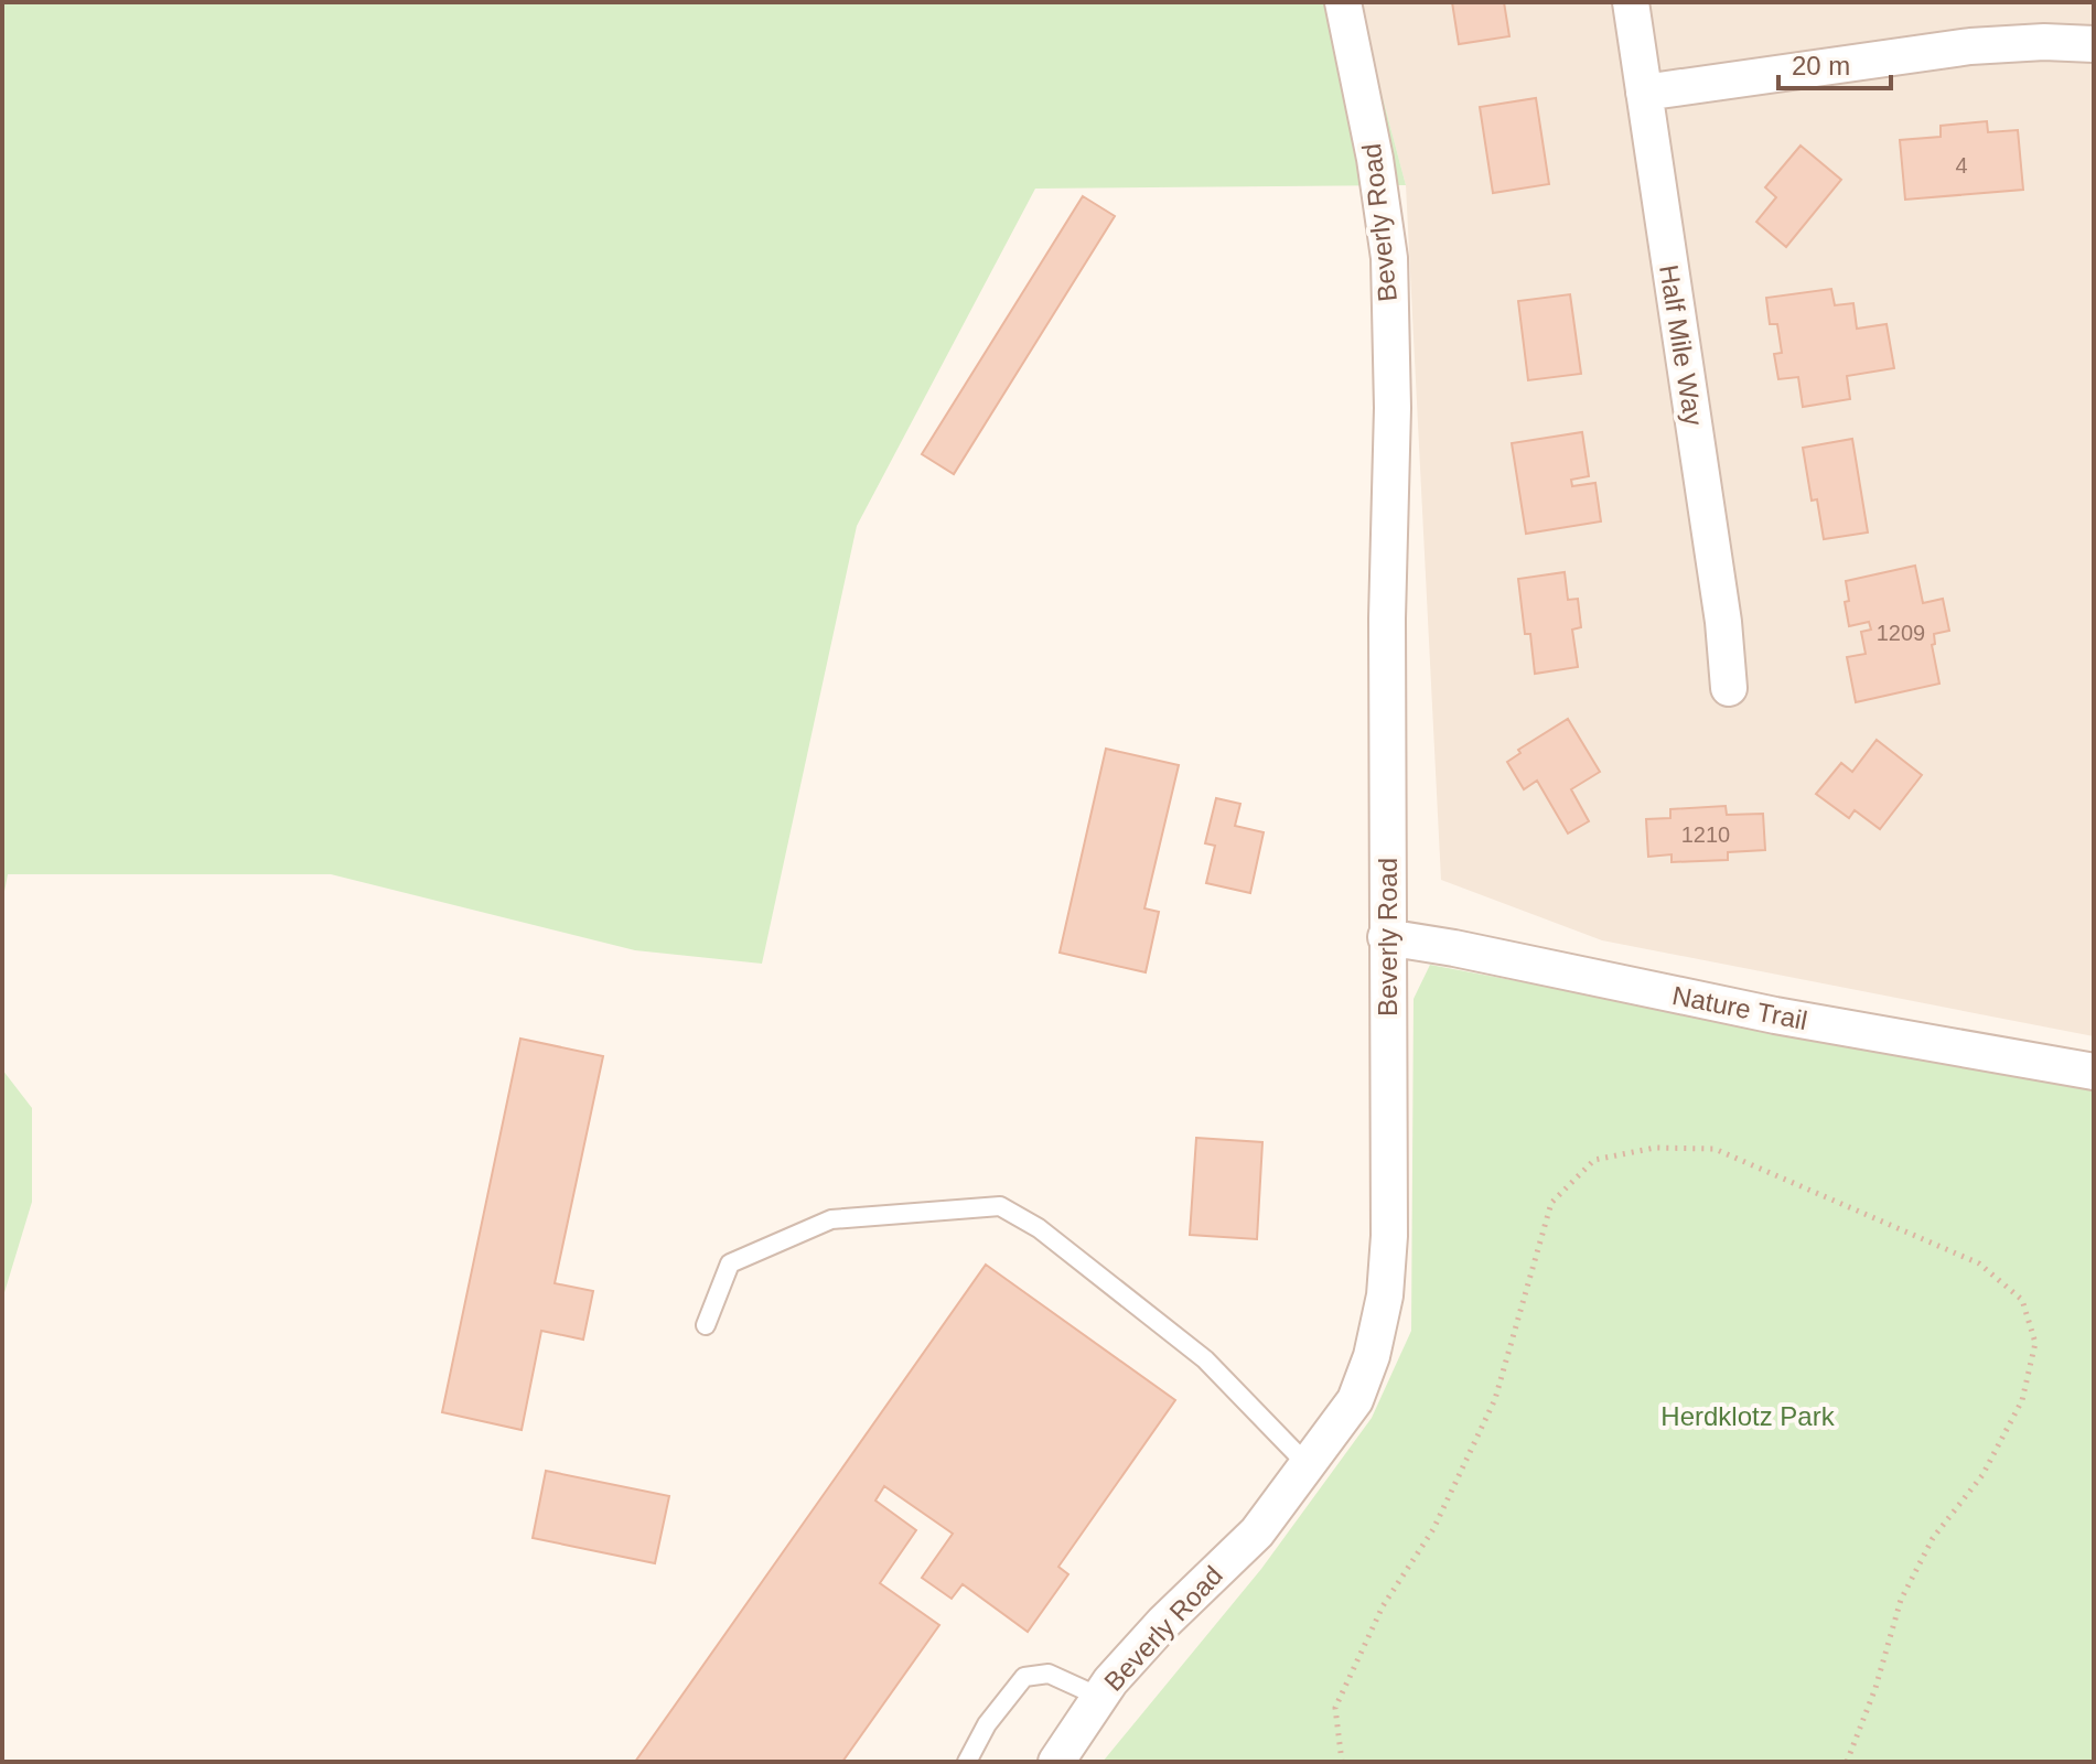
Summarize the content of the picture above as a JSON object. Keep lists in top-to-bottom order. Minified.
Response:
{"streets":{"street":["Beverly Road","Half Mile Way","Nature Trail"]},"crossings":[["Beverly Road","Nature Trail"]],"parks":["Herdklotz Park"],"house_numbers":["4","1209","1210"],"scale_bar":"20 m"}
